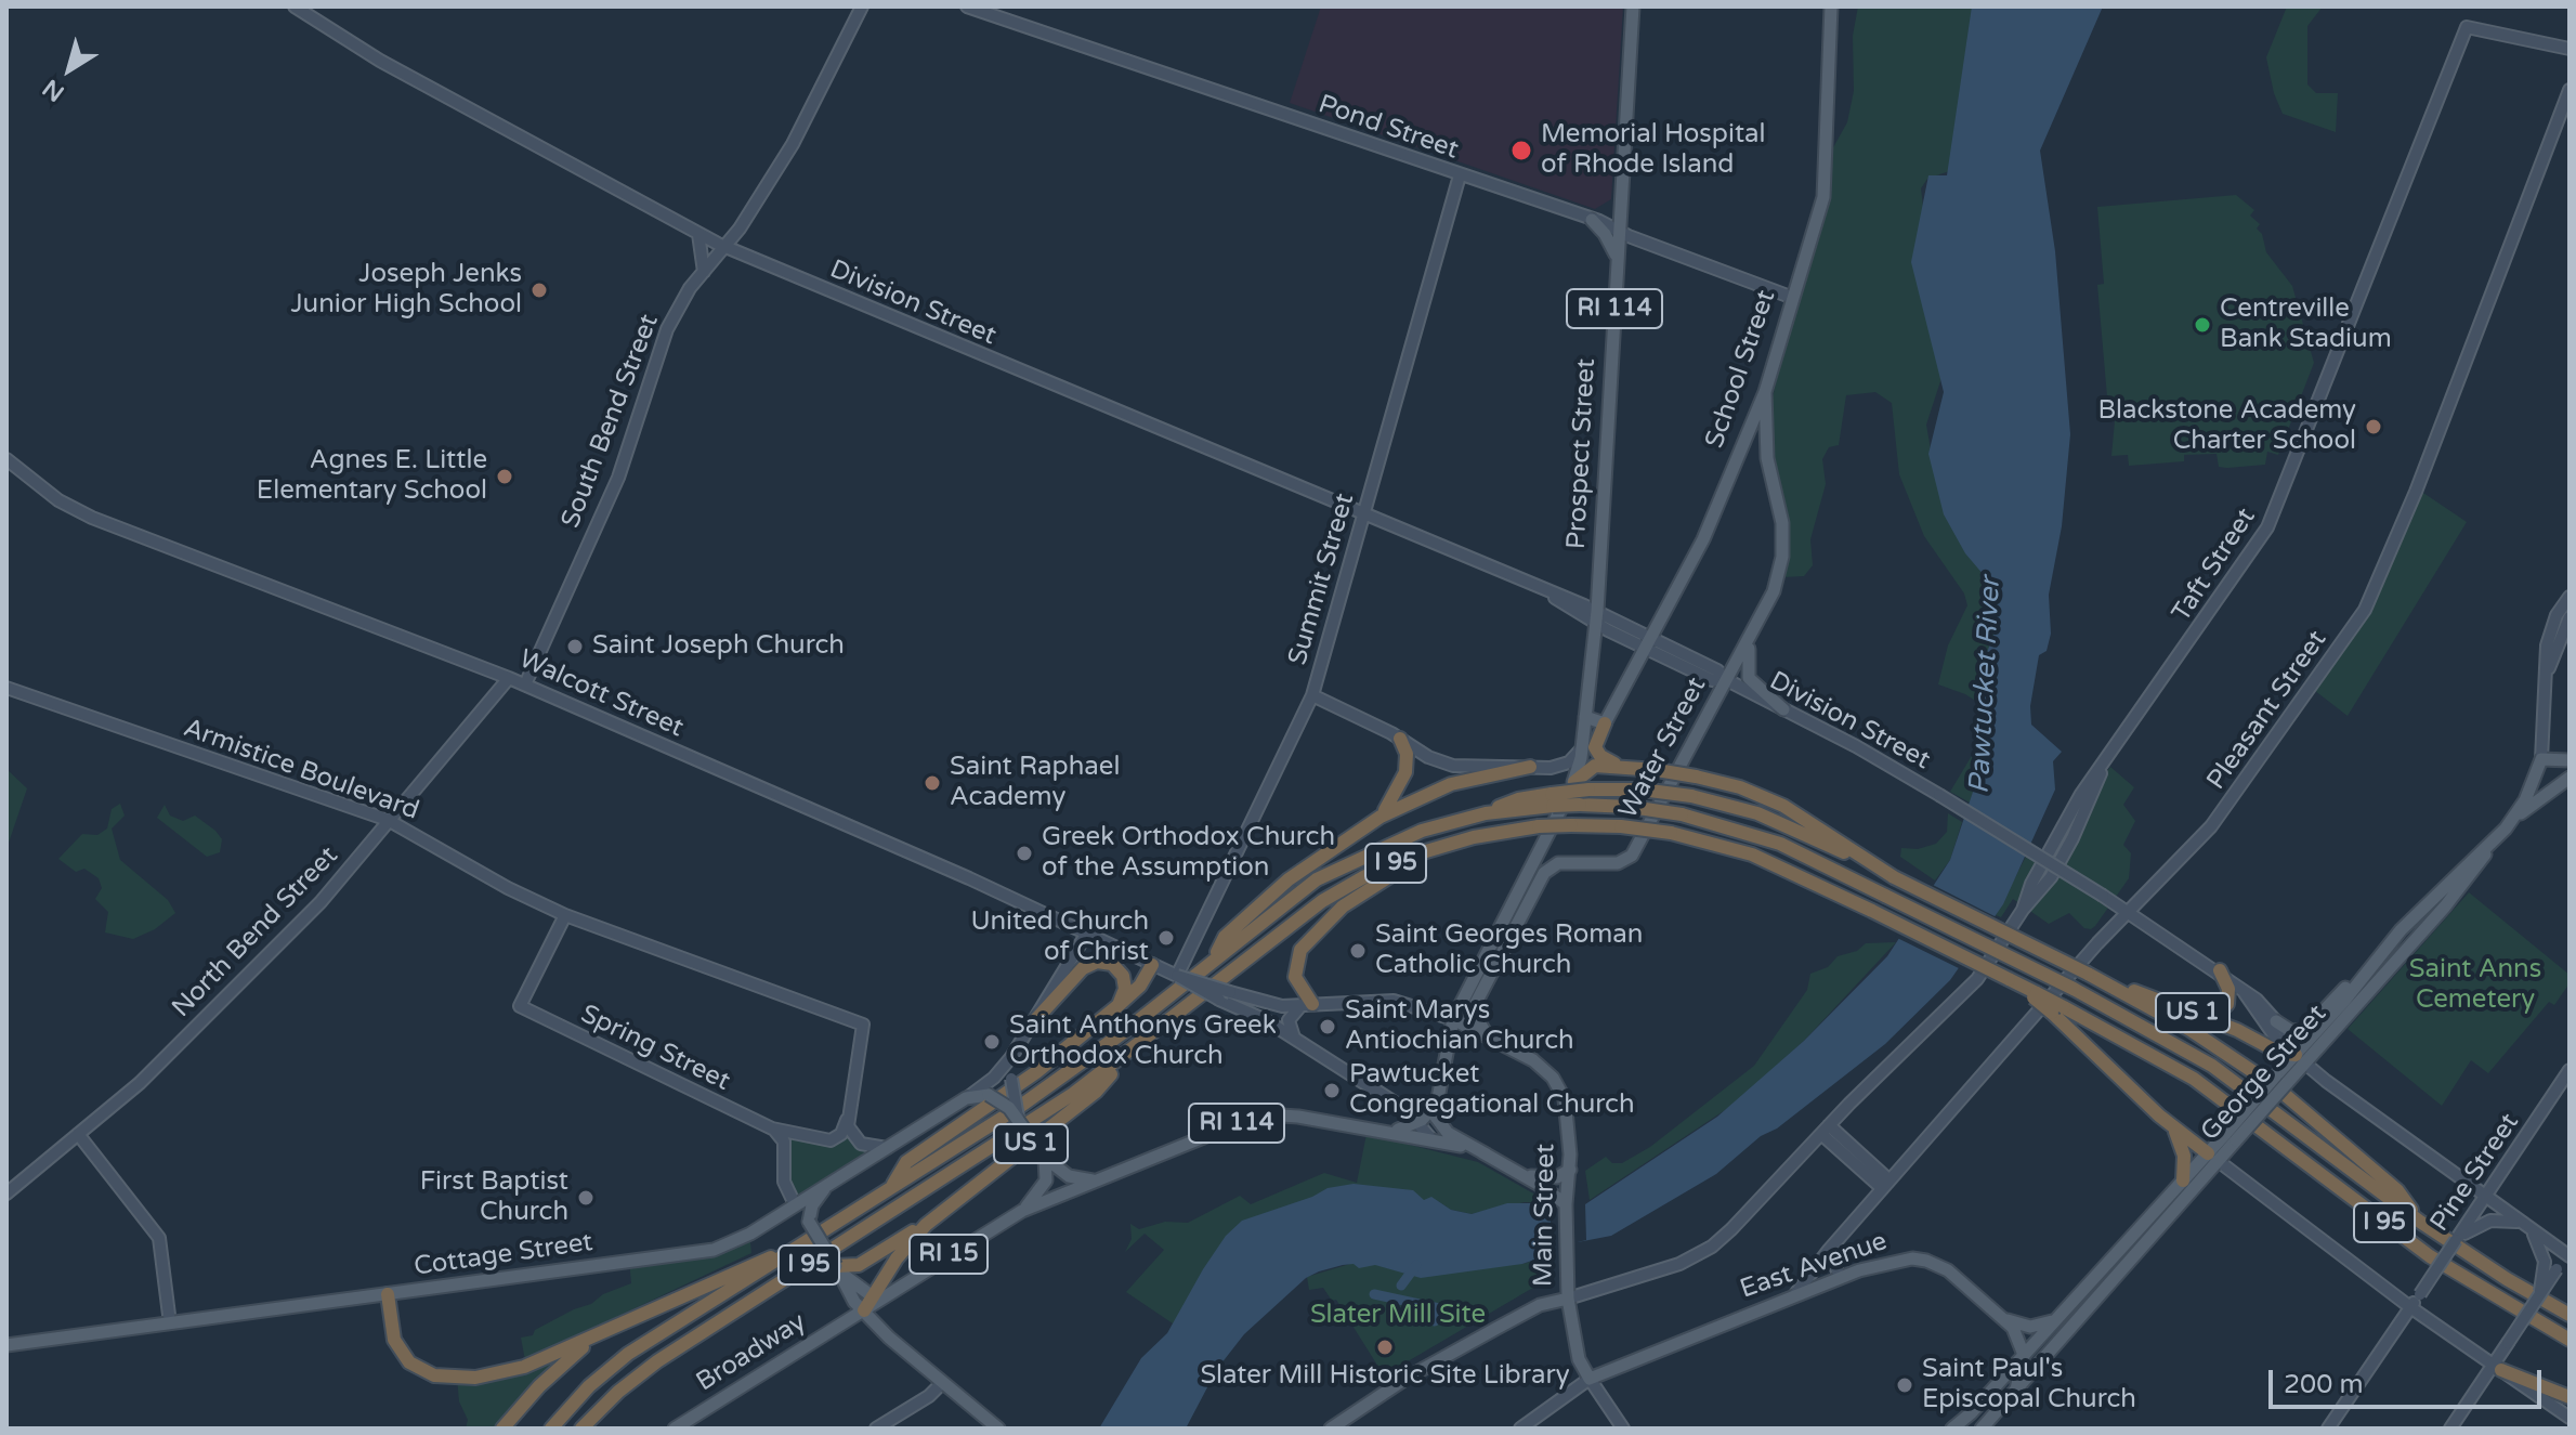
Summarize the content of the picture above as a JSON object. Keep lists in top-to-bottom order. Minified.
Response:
{"streets":{"highway":["I 95","US 1"],"main road":["Pond Street","Division Street","RI 114","School Street","South Bend Street","Prospect Street","Taft Street","Summit Street","Walcott Street","Pleasant Street","Water Street","Armistice Boulevard","North Bend Street","Spring Street","George Street","Pine Street","Main Street","RI 15","Cottage Street","East Avenue","Broadway"]},"crossings":[["Pond Street","School Street"],["Pond Street","Prospect Street"],["Pond Street","Summit Street"],["Division Street","School Street"],["Division Street","South Bend Street"],["Division Street","Prospect Street"],["Division Street","Summit Street"],["Division Street","Pleasant Street"],["Division Street","Water Street"],["RI 114","Prospect Street"],["RI 114","Walcott Street"],["RI 114","Main Street"],["RI 114","RI 15"],["School Street","Water Street"],["South Bend Street","Walcott Street"],["Taft Street","Main Street"],["Summit Street","Walcott Street"],["Walcott Street","North Bend Street"],["Walcott Street","Main Street"],["Pleasant Street","East Avenue"],["Water Street","Main Street"],["Armistice Boulevard","North Bend Street"],["Armistice Boulevard","Spring Street"],["I 95","US 1"],["US 1","George Street"],["US 1","RI 15"],["US 1","Broadway"],["George Street","East Avenue"],["Main Street","East Avenue"]],"water":["Pawtucket River"],"parks":["Saint Anns Cemetery","Slater Mill Site"],"places":["Memorial Hospital of Rhode Island","Joseph Jenks Junior High School","Centreville Bank Stadium","Blackstone Academy Charter School","Agnes E. Little Elementary School","Saint Joseph Church","Saint Raphael Academy","Greek Orthodox Church of the Assumption","United Church of Christ","Saint Georges Roman Catholic Church","Saint Marys Antiochian Church","Saint Anthonys Greek Orthodox Church","Pawtucket Congregational Church","First Baptist Church","Slater Mill Historic Site Library","Saint Paul's Episcopal Church"],"scale_bar":"200 m","north":"bottom left"}
